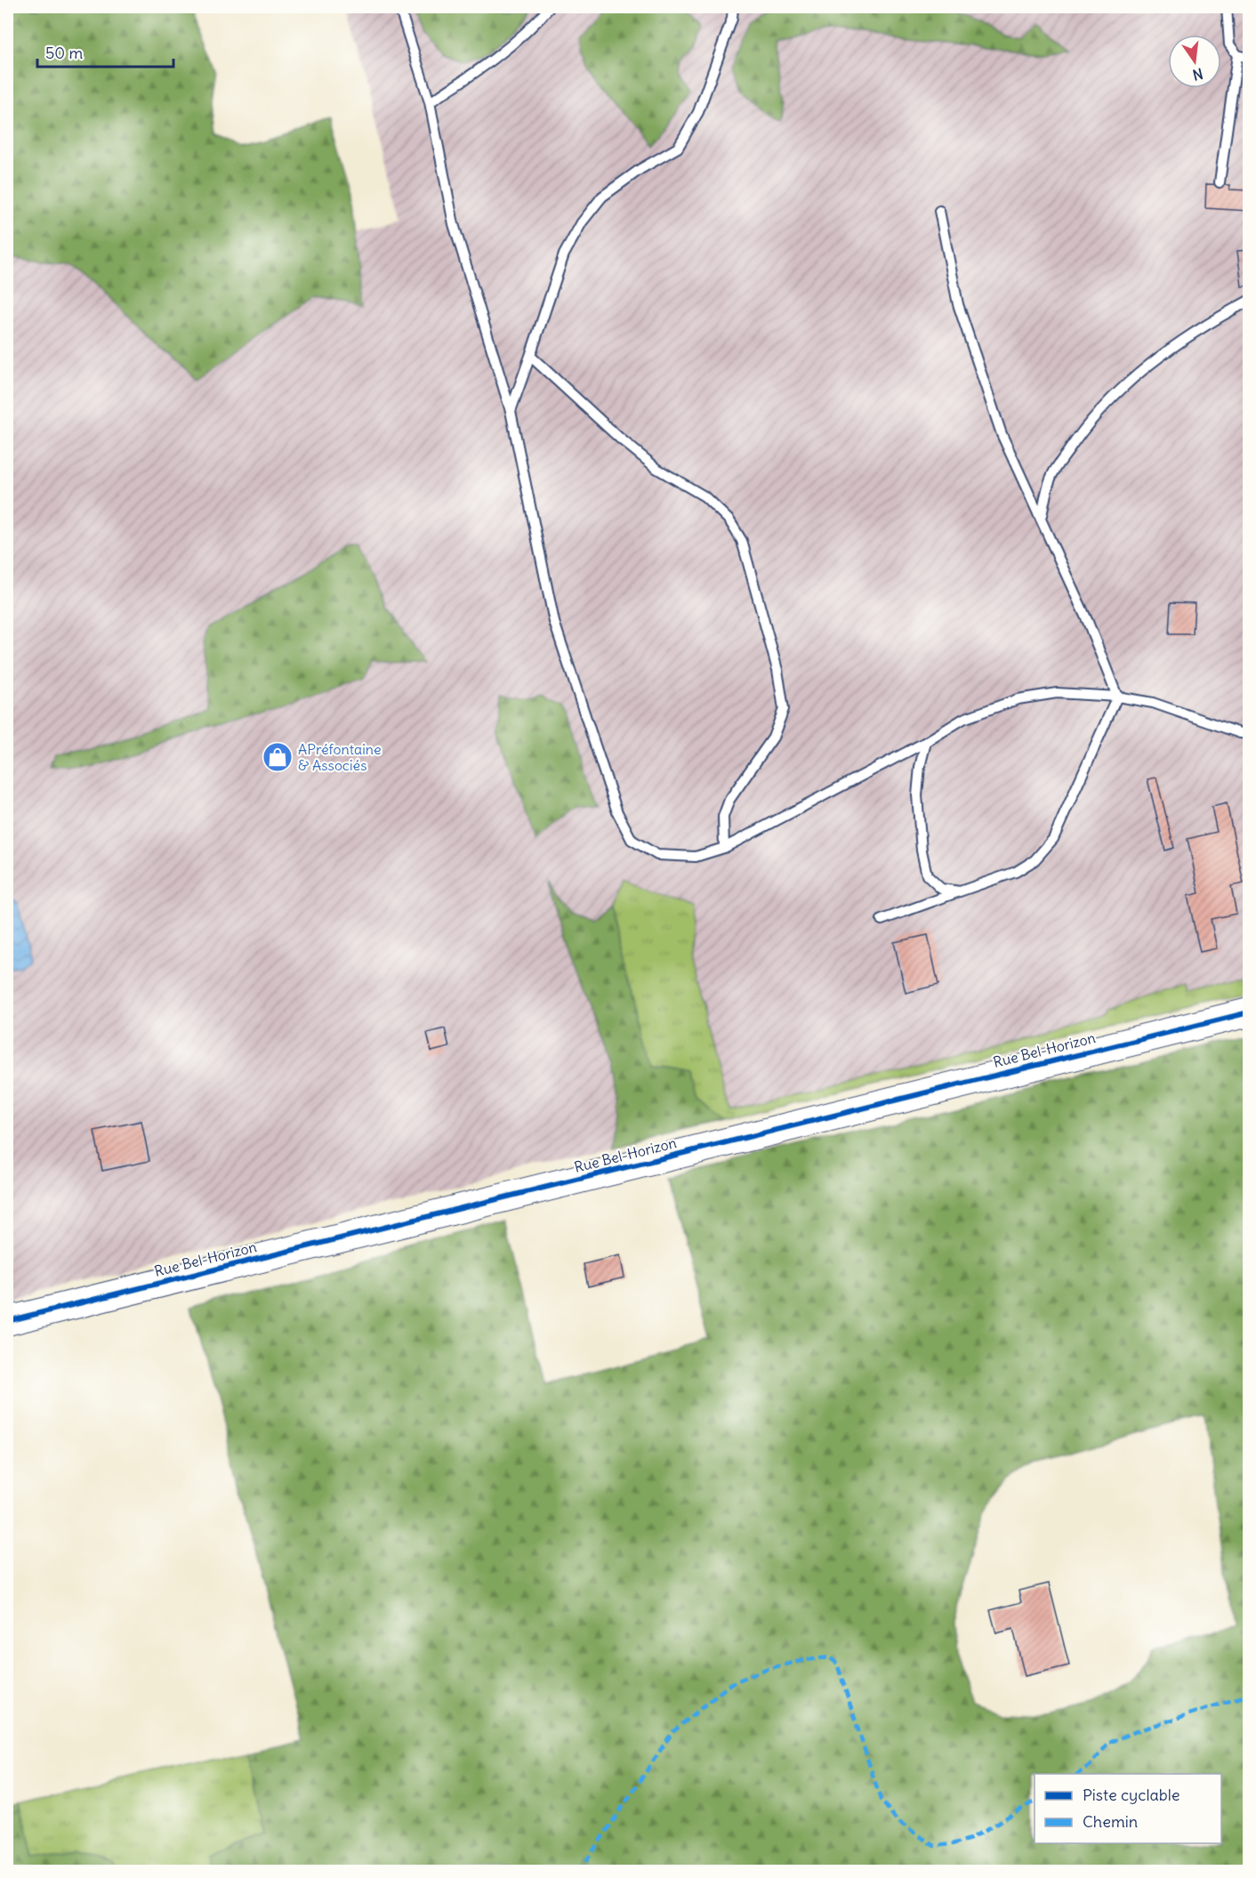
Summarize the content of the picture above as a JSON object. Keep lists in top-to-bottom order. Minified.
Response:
{"streets":{"street":["Rue Bel-Horizon"]},"places":{"shop":["APréfontaine & Associés"]},"legend":["Piste cyclable","Chemin"],"scale_bar":"50 m","north":"bottom"}
